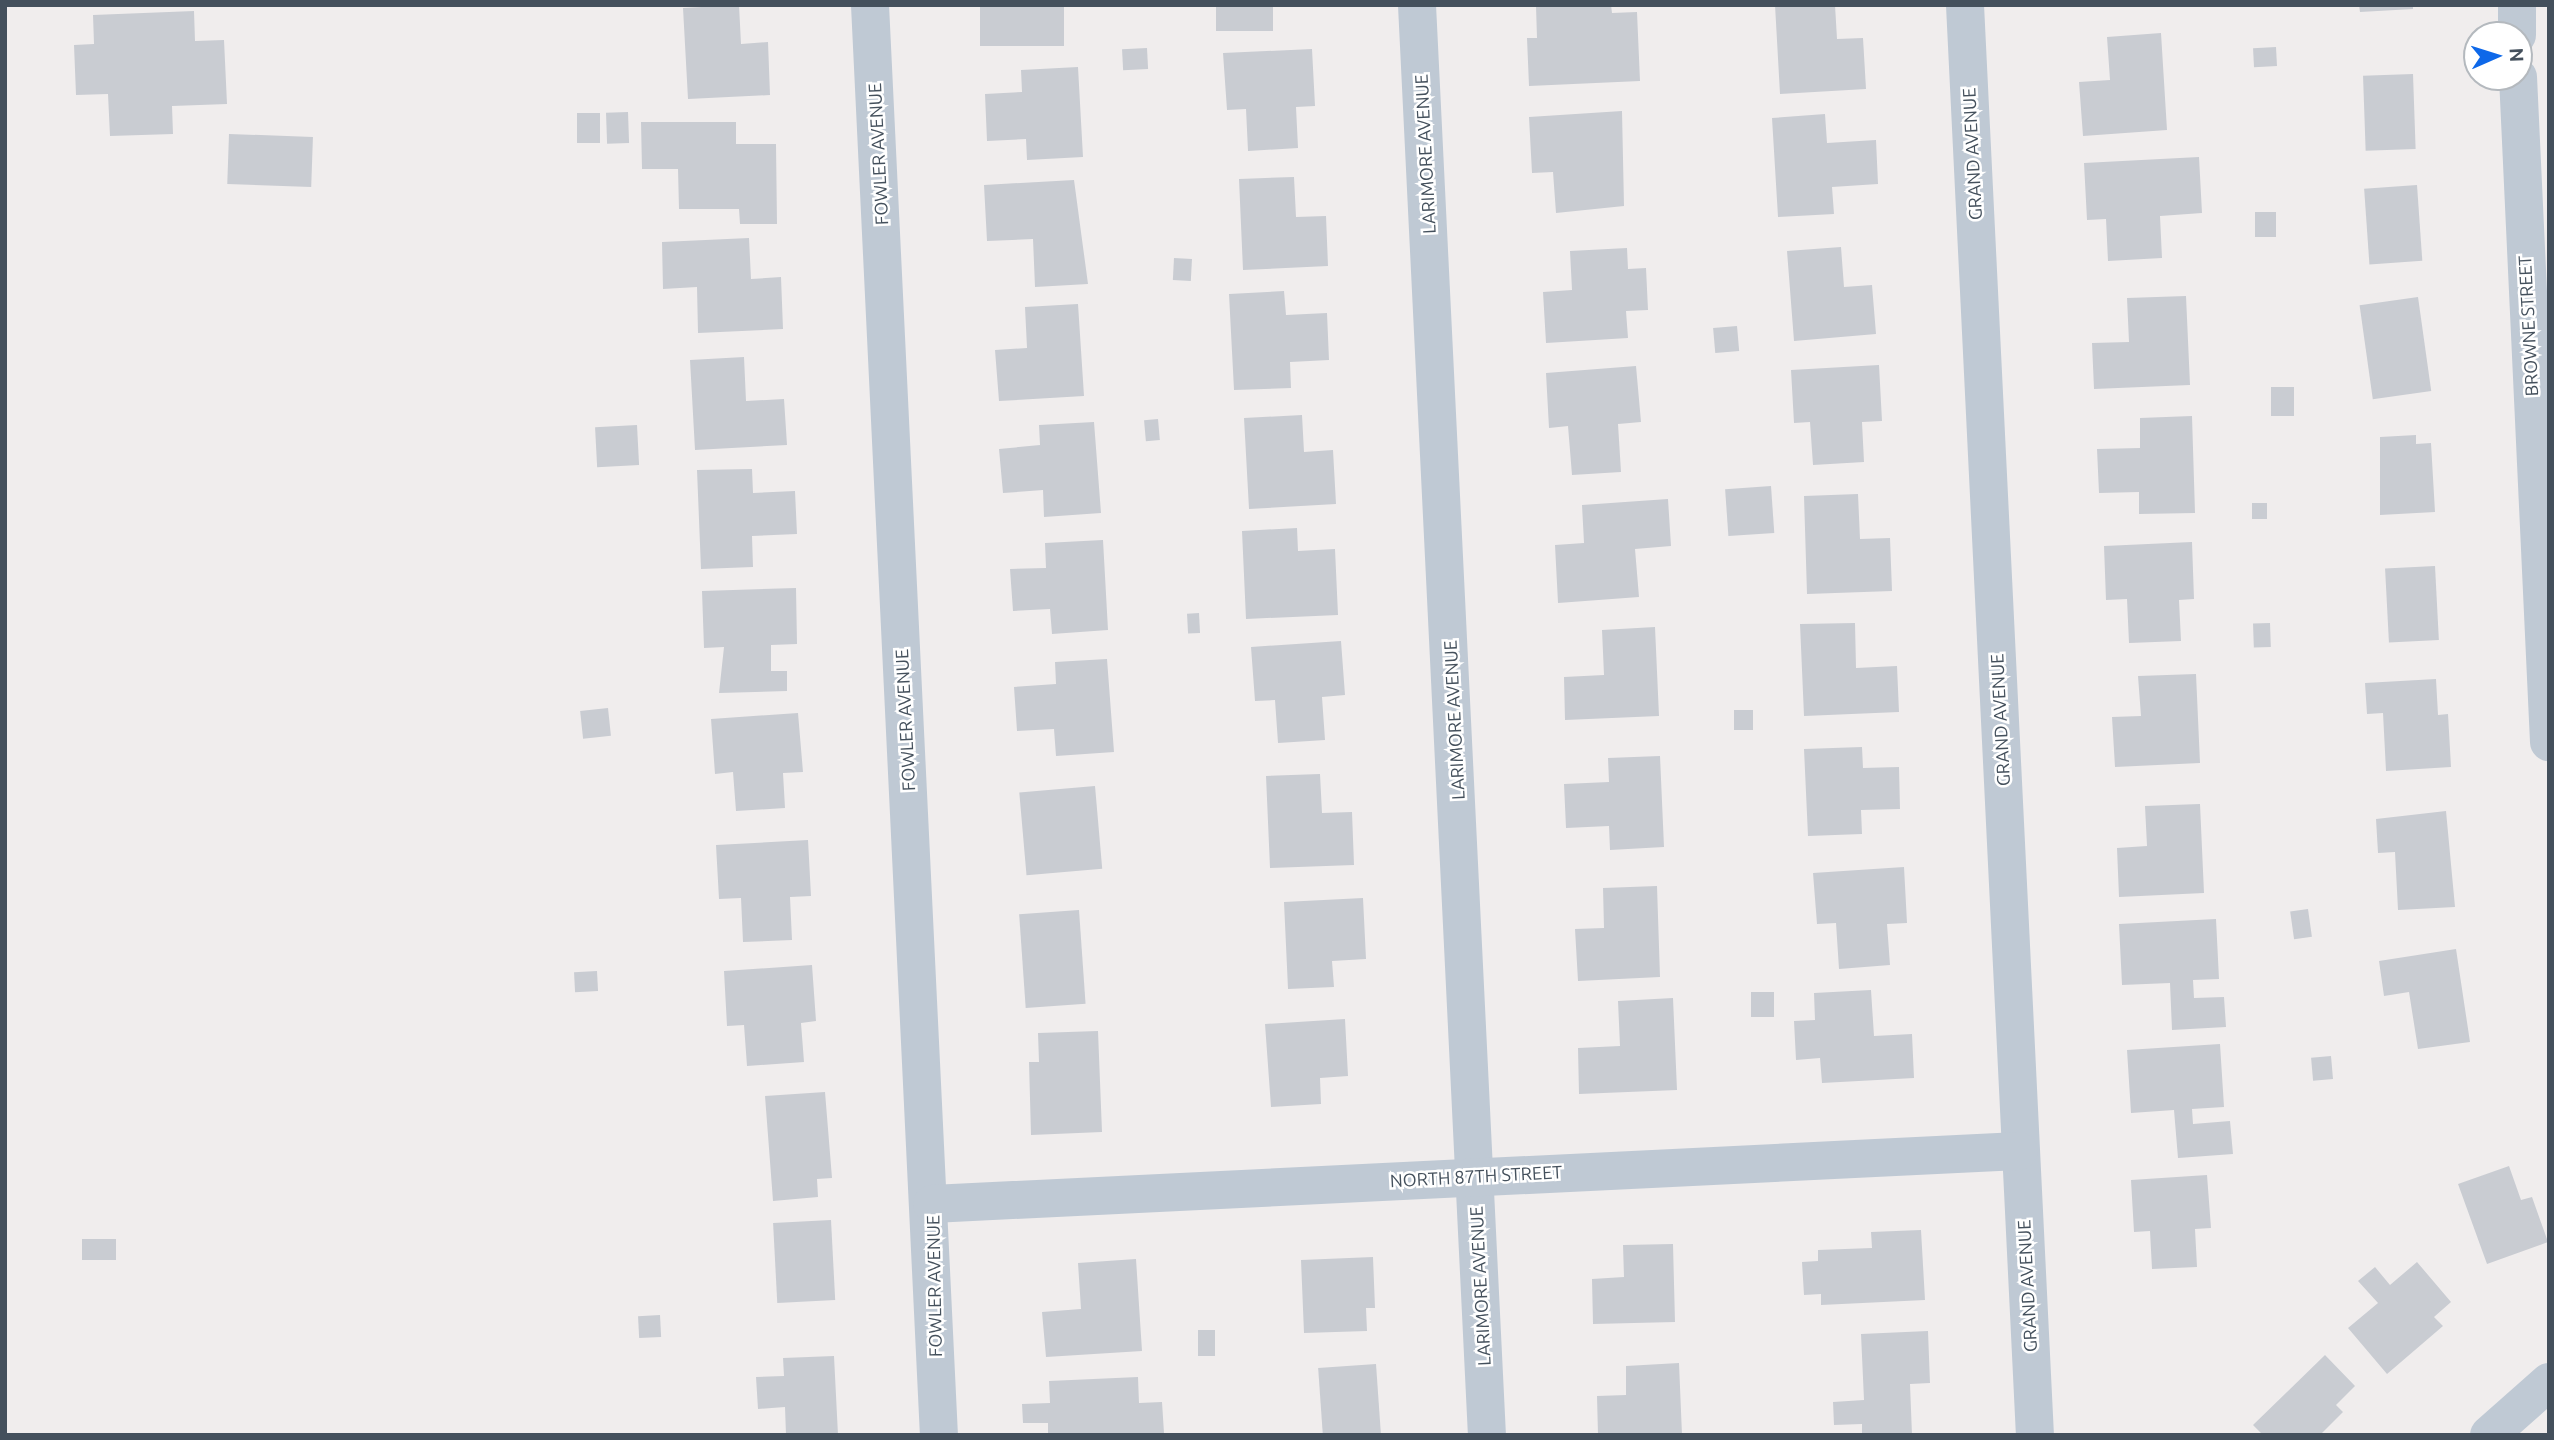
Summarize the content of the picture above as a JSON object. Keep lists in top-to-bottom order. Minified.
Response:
{"streets":{"street":["FOWLER AVENUE","LARIMORE AVENUE","GRAND AVENUE","BROWNE STREET","NORTH 87TH STREET"]},"crossings":[["FOWLER AVENUE","NORTH 87TH STREET"],["LARIMORE AVENUE","NORTH 87TH STREET"],["GRAND AVENUE","NORTH 87TH STREET"]],"north":"right"}
